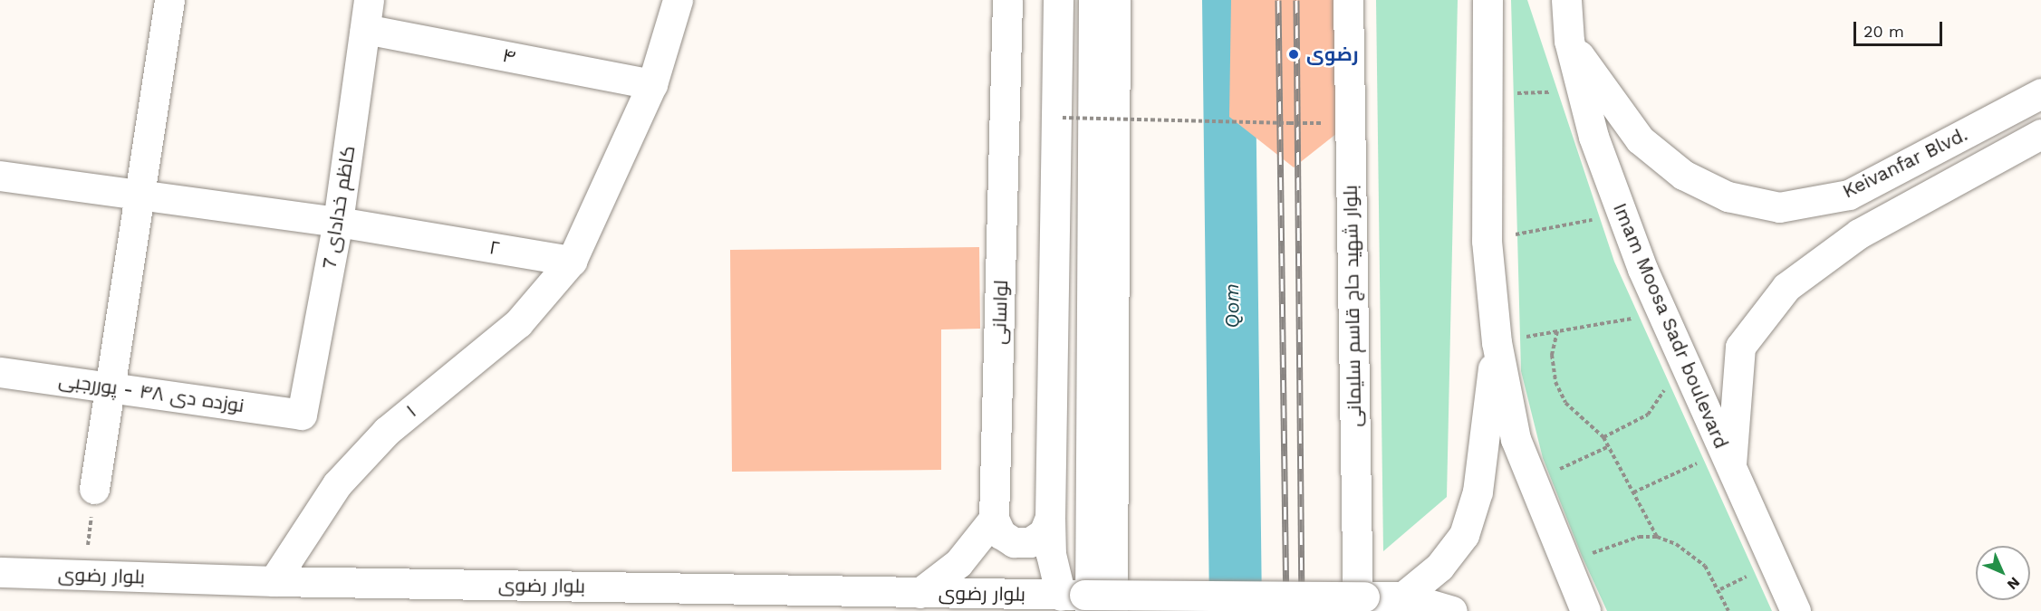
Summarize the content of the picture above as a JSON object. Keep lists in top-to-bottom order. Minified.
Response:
{"streets":{"main road":["۴","Keivanfar Blvd.","7 کاظم خدادای","۲","بلوار شهید حاج قاسم سلیمانی","لواسانی","Imam Moosa Sadr boulevard","نوزده دی ۴۸ - پوررجبی","۱","بلوار رضوی"]},"crossings":[["۴","7 کاظم خدادای"],["Keivanfar Blvd.","Imam Moosa Sadr boulevard"],["7 کاظم خدادای","۲"],["7 کاظم خدادای","نوزده دی ۴۸ - پوررجبی"],["۲","۱"],["بلوار شهید حاج قاسم سلیمانی","بلوار رضوی"],["۱","بلوار رضوی"]],"water":["Qom"],"places":["رضوی"],"scale_bar":"20 m","north":"bottom right"}
